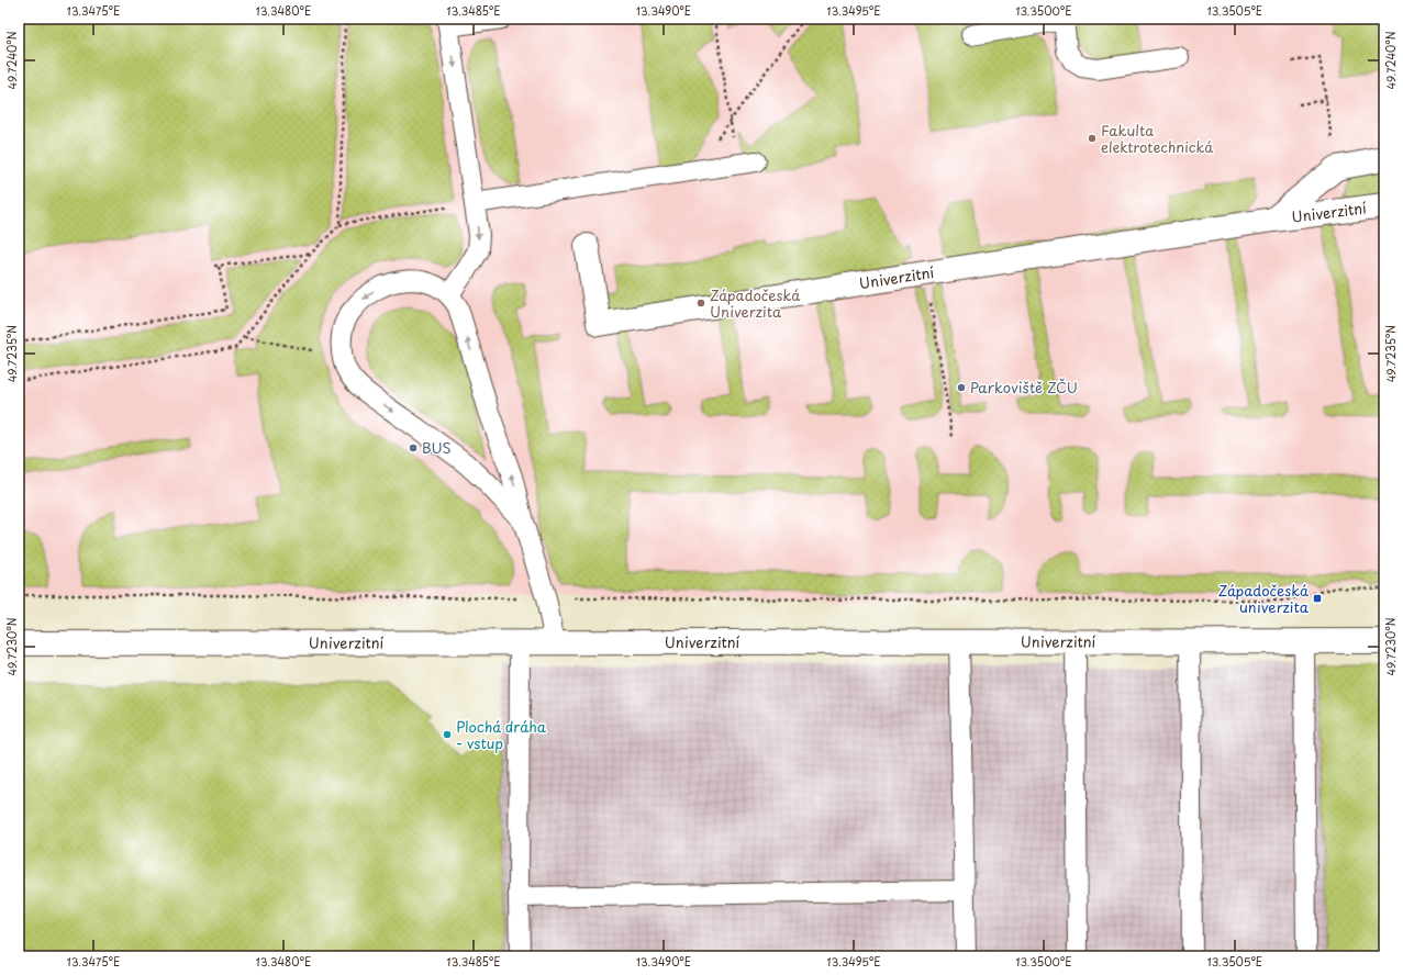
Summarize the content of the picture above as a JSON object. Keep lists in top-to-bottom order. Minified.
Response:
{"streets":{"street":["Univerzitní"]},"places":{"other":["Fakulta elektrotechnická","Západočeská Univerzita","Parkoviště ZČU","BUS","Plochá dráha - vstup"],"transit":["Západočeská univerzita"]},"coordinates":["13.3475°E","13.3480°E","13.3485°E","13.3490°E","13.3495°E","13.3500°E","13.3505°E","49.7240°N","49.7235°N","49.7230°N"]}
